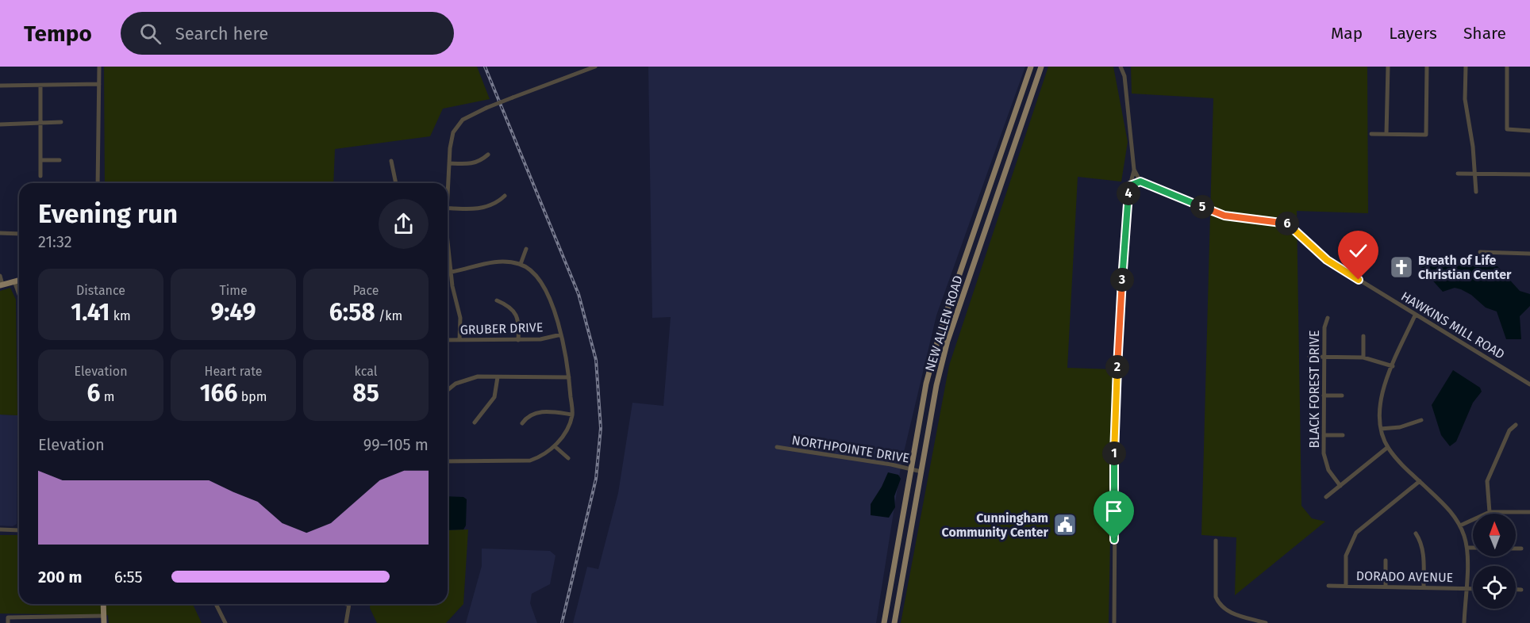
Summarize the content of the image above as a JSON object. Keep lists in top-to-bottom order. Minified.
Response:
{"streets":{"main road":["NEW ALLEN ROAD"],"street":["HAWKINS MILL ROAD","GRUBER DRIVE","BLACK FOREST DRIVE","NORTHPOINTE DRIVE","DORADO AVENUE"]},"crossings":[["NEW ALLEN ROAD","NORTHPOINTE DRIVE"]],"places":{"church":["Breath of Life Christian Center"],"public building":["Cunningham Community Center"]},"north":"top","page":{"header":"Tempo","search":"Search here","nav":["Map","Layers","Share"],"pins":["4","5","6","3","2","1"],"heading":["Evening run","21:32"],"stats":[["Distance","1.41 km"],["Time","9:49"],["Pace","6:58 /km"],["Elevation","6 m"],["Heart rate","166 bpm"],["kcal","85"]],"chart":["Elevation","99–105 m"],"list":[{"name":"200 m","note":"6:55"}]}}
